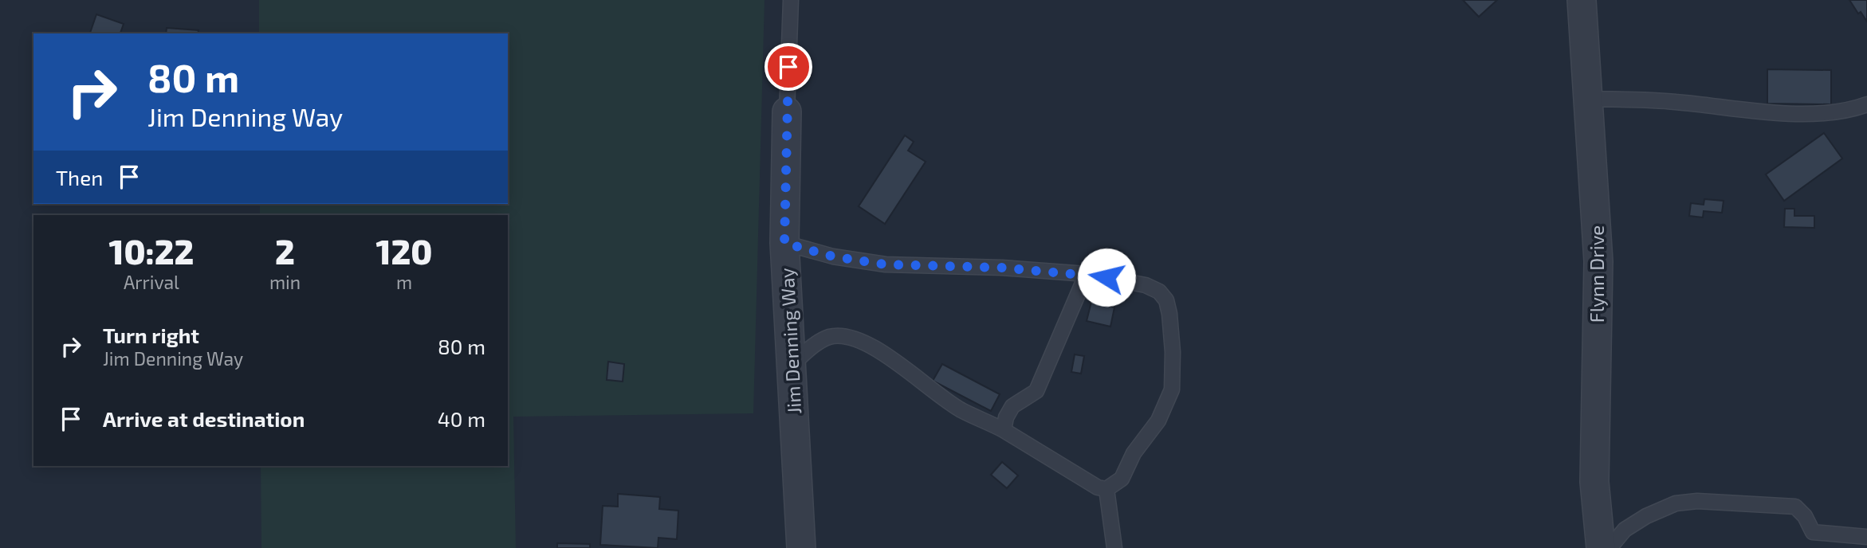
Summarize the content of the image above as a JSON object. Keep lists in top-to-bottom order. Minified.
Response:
{"streets":{"street":["Flynn Drive","Jim Denning Way"]},"page":{"turn":["80 m","Jim Denning Way"],"then":"Then","eta":["10:22","Arrival","2","min","120","m"],"list":[{"name":"Turn right","note":"Jim Denning Way","value":"80 m"},{"name":"Arrive at destination","value":"40 m"}]}}
